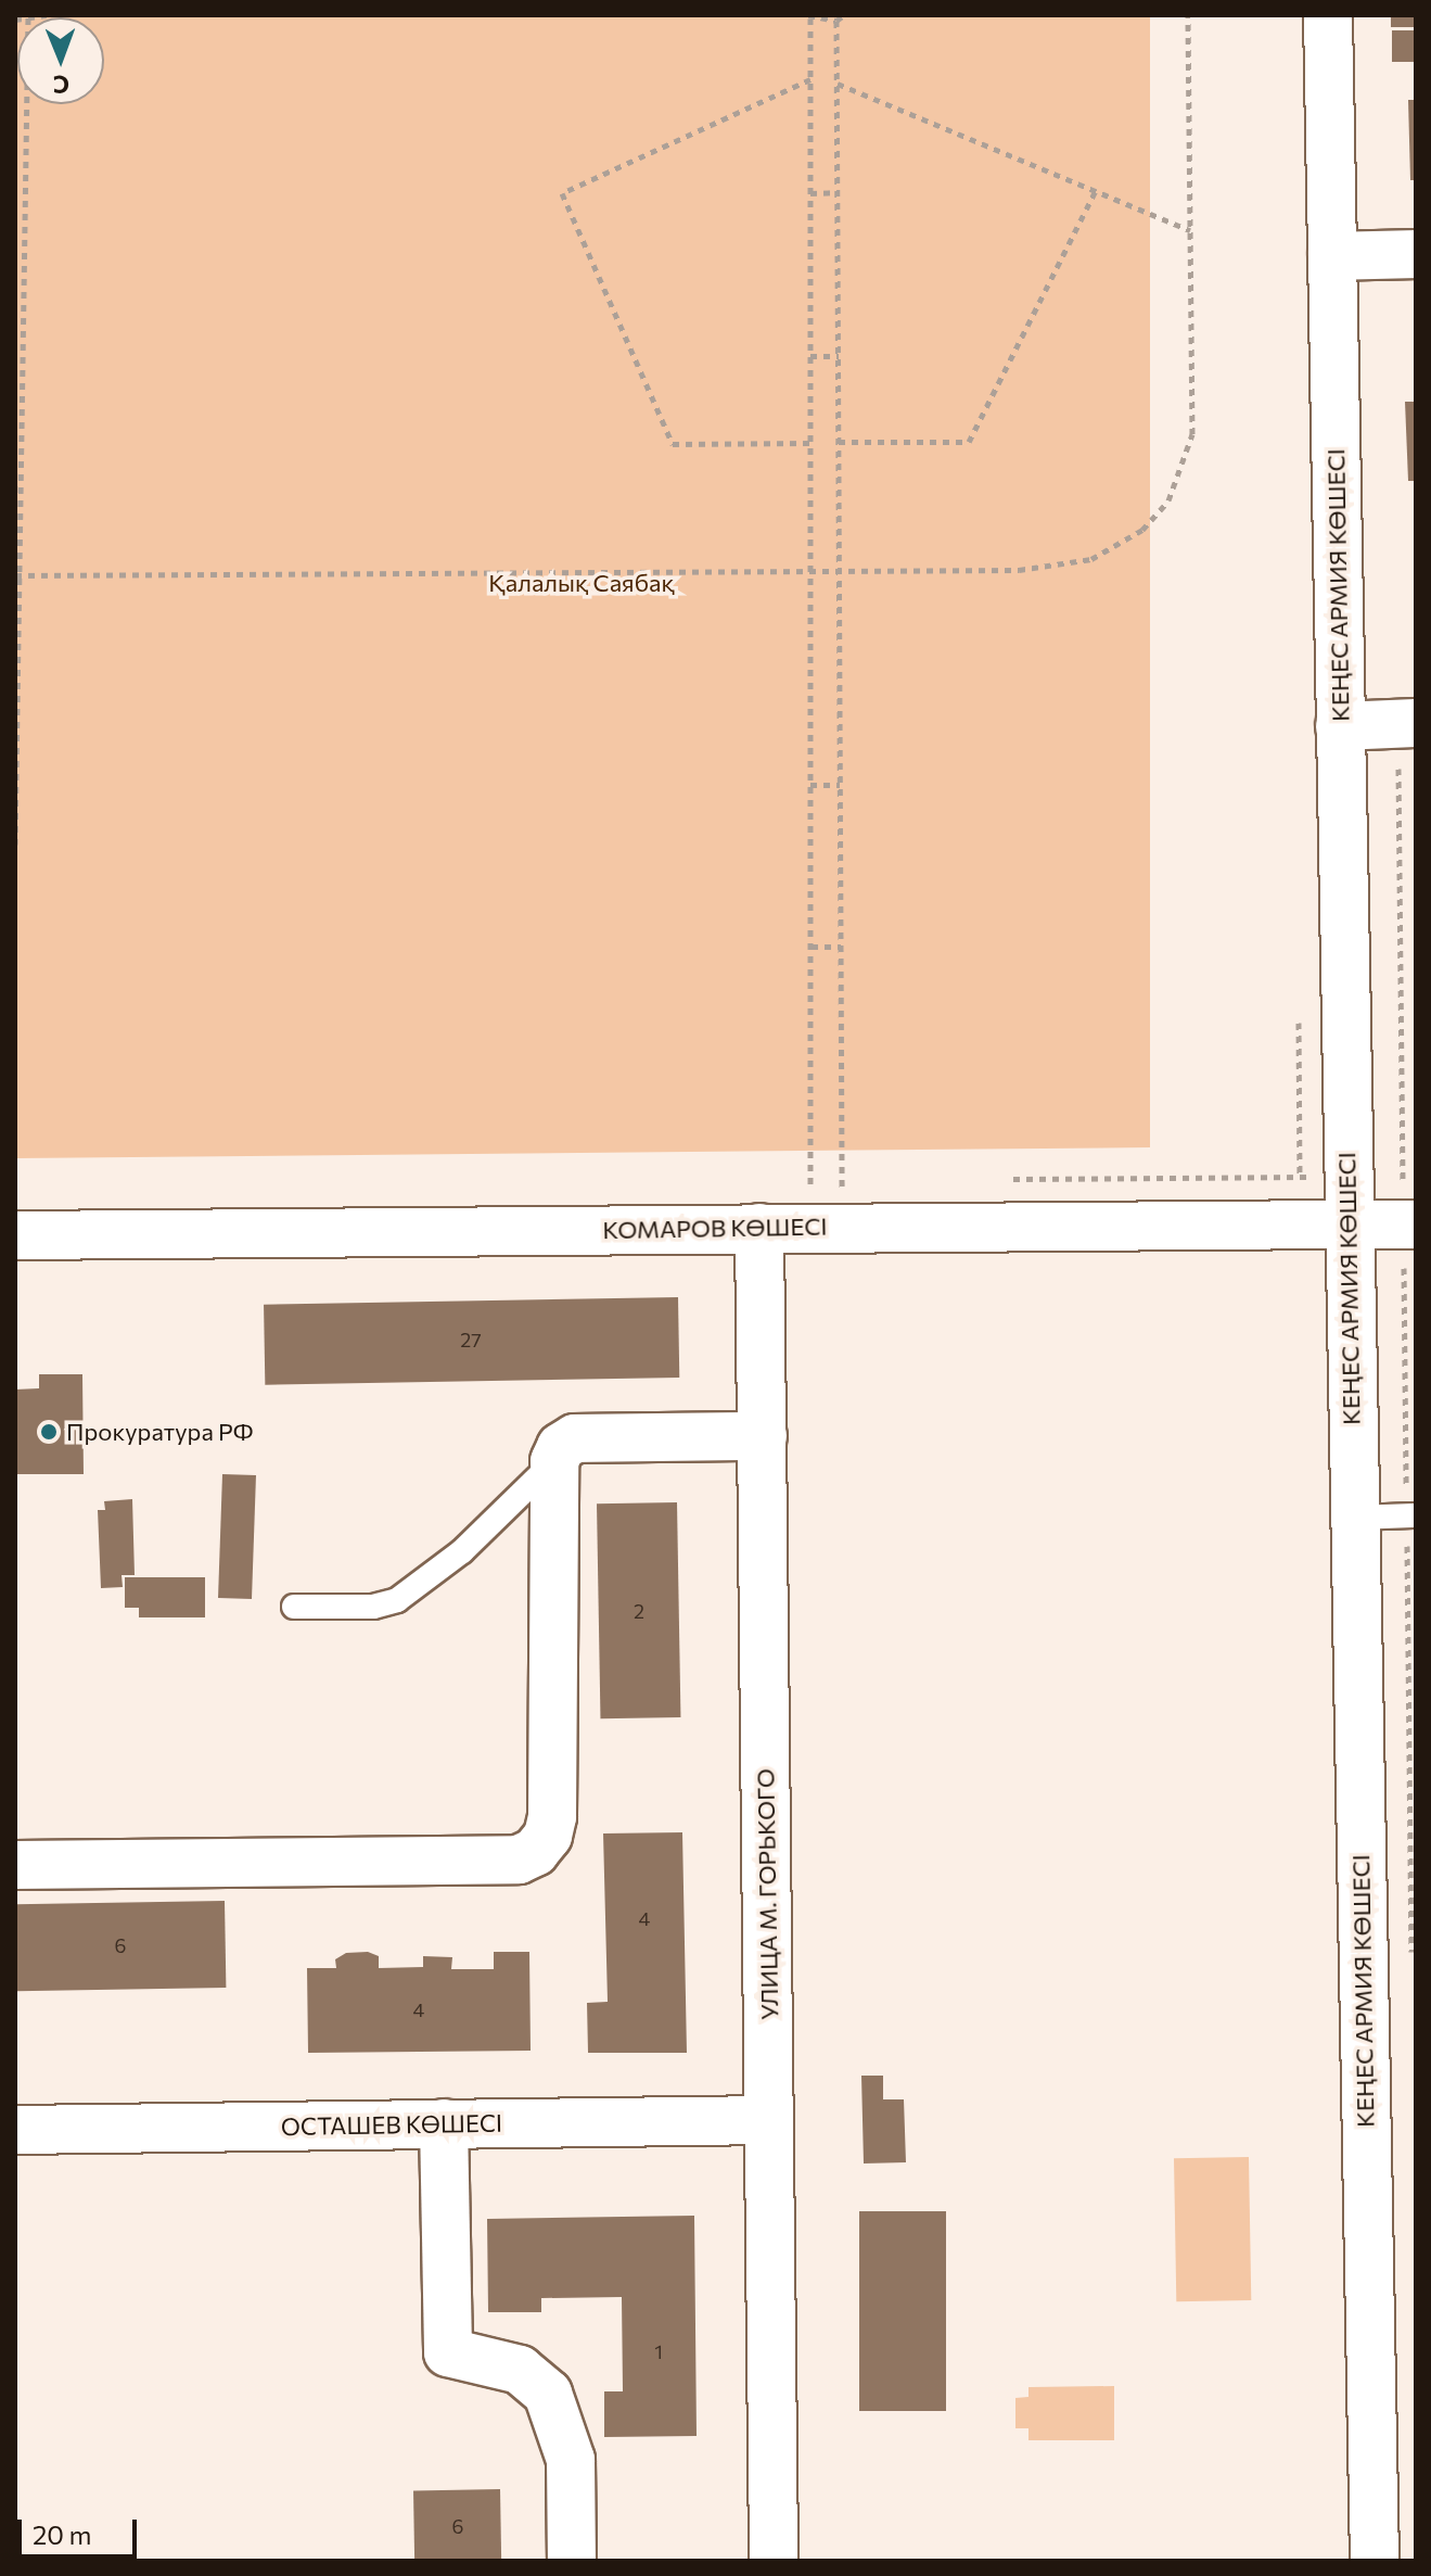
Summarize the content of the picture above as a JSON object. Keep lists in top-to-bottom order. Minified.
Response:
{"streets":{"street":["КЕҢЕС АРМИЯ КӨШЕСІ","КОМАРОВ КӨШЕСІ","УЛИЦА М. ГОРЬКОГО","ОСТАШЕВ КӨШЕСІ"]},"crossings":[["КЕҢЕС АРМИЯ КӨШЕСІ","КОМАРОВ КӨШЕСІ"],["КОМАРОВ КӨШЕСІ","УЛИЦА М. ГОРЬКОГО"],["УЛИЦА М. ГОРЬКОГО","ОСТАШЕВ КӨШЕСІ"]],"parks":["Қалалық Саябақ"],"places":["Прокуратура РФ"],"house_numbers":["27","2","4","6","4","1","6"],"scale_bar":"20 m","north":"bottom"}
